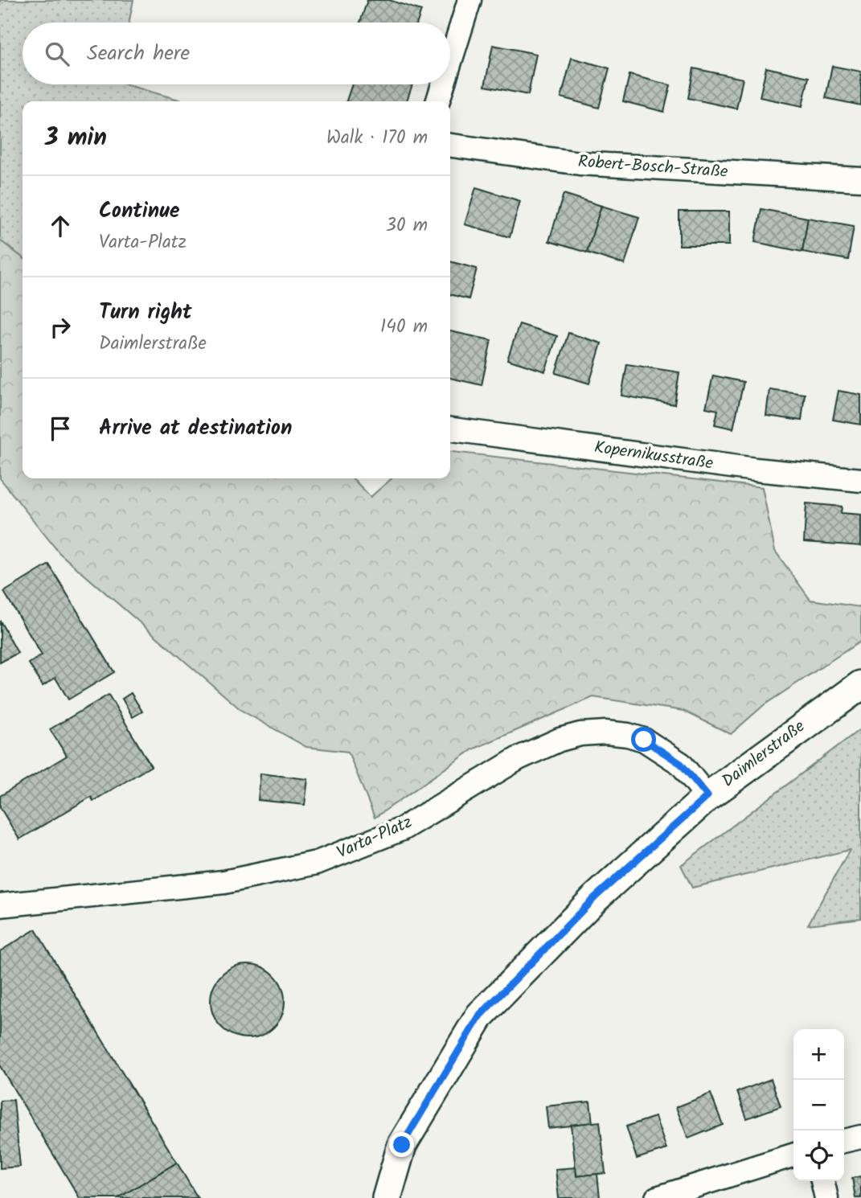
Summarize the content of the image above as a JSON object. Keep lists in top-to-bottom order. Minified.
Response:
{"streets":{"main road":["Daimlerstraße"],"street":["Robert-Bosch-Straße","Kopernikusstraße","Varta-Platz"]},"crossings":[["Daimlerstraße","Varta-Platz"]],"page":{"search":"Search here","heading":["3 min","Walk · 170 m"],"list":[["Continue","Varta-Platz","30 m"],["Turn right","Daimlerstraße","140 m"],"Arrive at destination"],"map_buttons":["+","−"]}}
